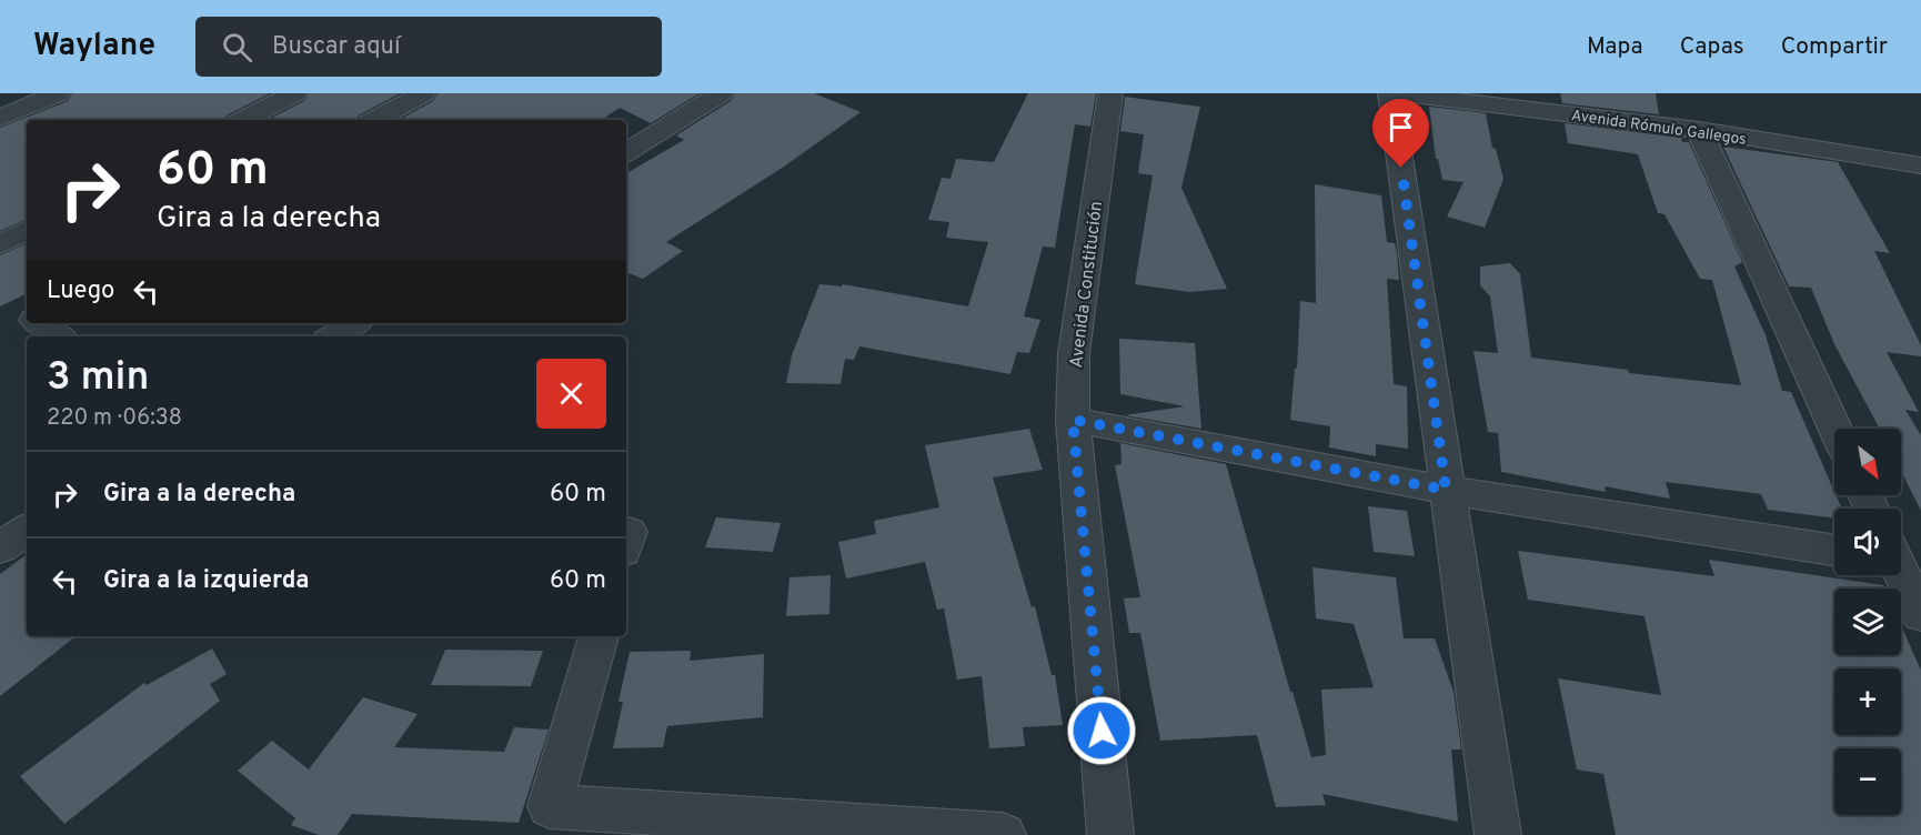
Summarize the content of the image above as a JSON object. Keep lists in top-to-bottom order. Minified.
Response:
{"streets":{"street":["Avenida Rómulo Gallegos","Avenida Constitución"]},"north":"bottom right","page":{"header":"Waylane","search":"Buscar aquí","nav":["Mapa","Capas","Compartir"],"turn":["60 m","Gira a la derecha"],"then":"Luego","heading":["3 min","220 m · 06:38"],"map_buttons":["+","−"],"list":[{"name":"Gira a la derecha","value":"60 m"},{"name":"Gira a la izquierda","value":"60 m"}]}}
